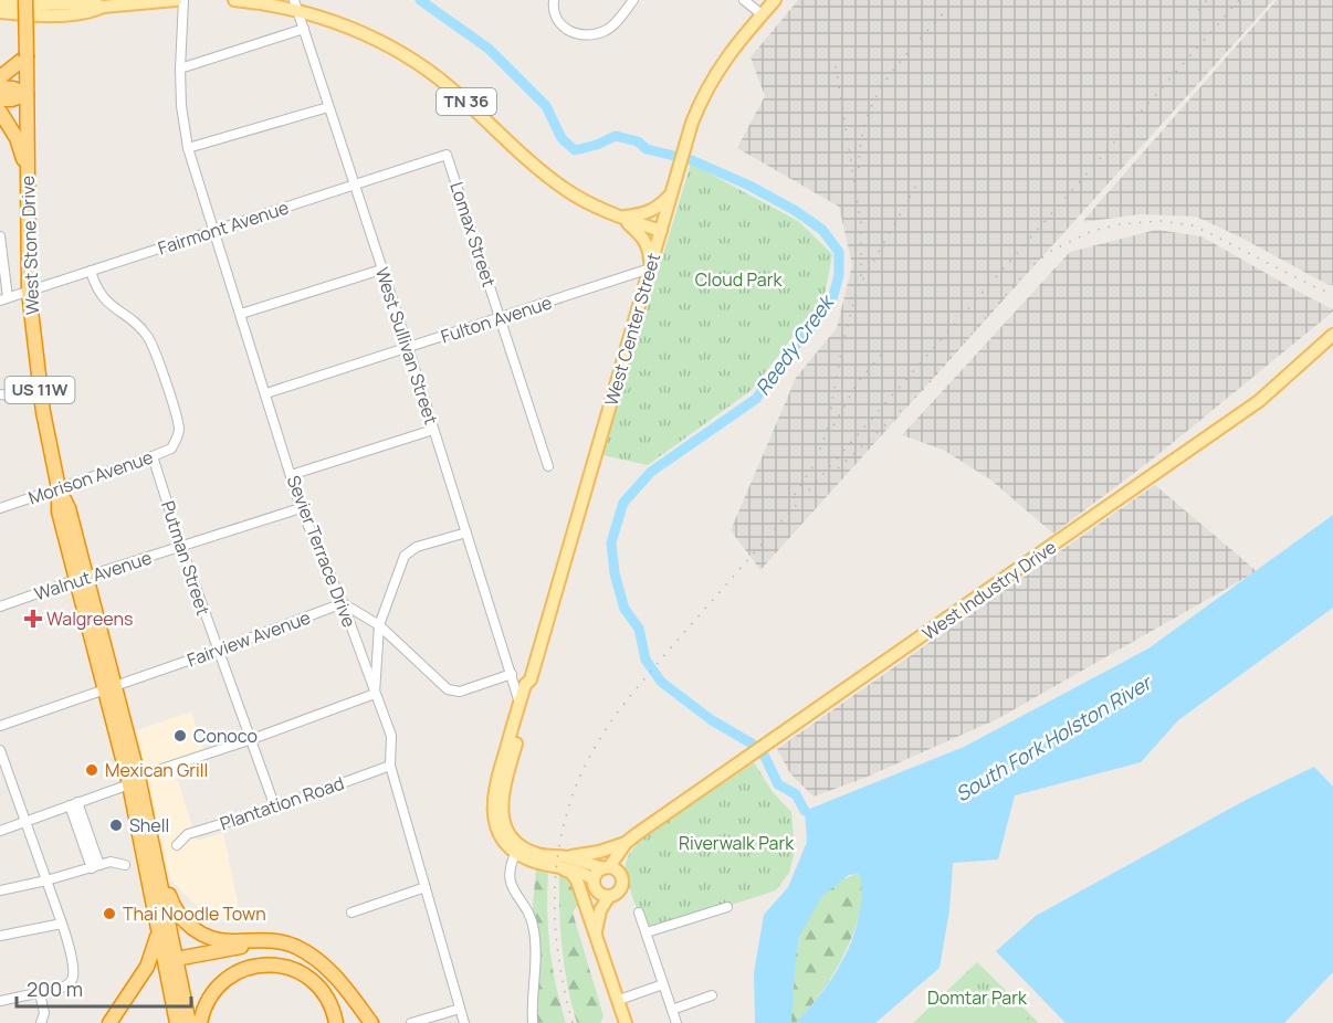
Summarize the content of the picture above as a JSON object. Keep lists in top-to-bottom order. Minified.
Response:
{"streets":{"highway":["West Stone Drive","US 11W"],"main road":["TN 36","West Center Street","West Industry Drive"],"street":["Fairmont Avenue","Lomax Street","Fulton Avenue","West Sullivan Street","Morison Avenue","Sevier Terrace Drive","Putman Street","Walnut Avenue","Fairview Avenue","Plantation Road"]},"crossings":[["TN 36","West Center Street"],["TN 36","West Sullivan Street"],["Fairmont Avenue","Lomax Street"],["Fairmont Avenue","West Stone Drive"],["Fairmont Avenue","West Sullivan Street"],["Fairmont Avenue","Morison Avenue"],["Fairmont Avenue","Sevier Terrace Drive"],["Lomax Street","Fulton Avenue"],["West Stone Drive","Morison Avenue"],["West Stone Drive","Walnut Avenue"],["West Stone Drive","Fairview Avenue"],["Fulton Avenue","West Center Street"],["Fulton Avenue","West Sullivan Street"],["Fulton Avenue","Sevier Terrace Drive"],["West Center Street","West Sullivan Street"],["Morison Avenue","Putman Street"],["Sevier Terrace Drive","Walnut Avenue"],["Sevier Terrace Drive","Fairview Avenue"],["Sevier Terrace Drive","Plantation Road"],["Putman Street","Walnut Avenue"],["Putman Street","Fairview Avenue"],["Putman Street","Plantation Road"]],"water":["Reedy Creek","South Fork Holston River"],"parks":["Cloud Park","Riverwalk Park","Domtar Park"],"places":{"health":["Walgreens"],"other":["Conoco","Mexican Grill","Shell","Thai Noodle Town"]},"scale_bar":"200 m"}
